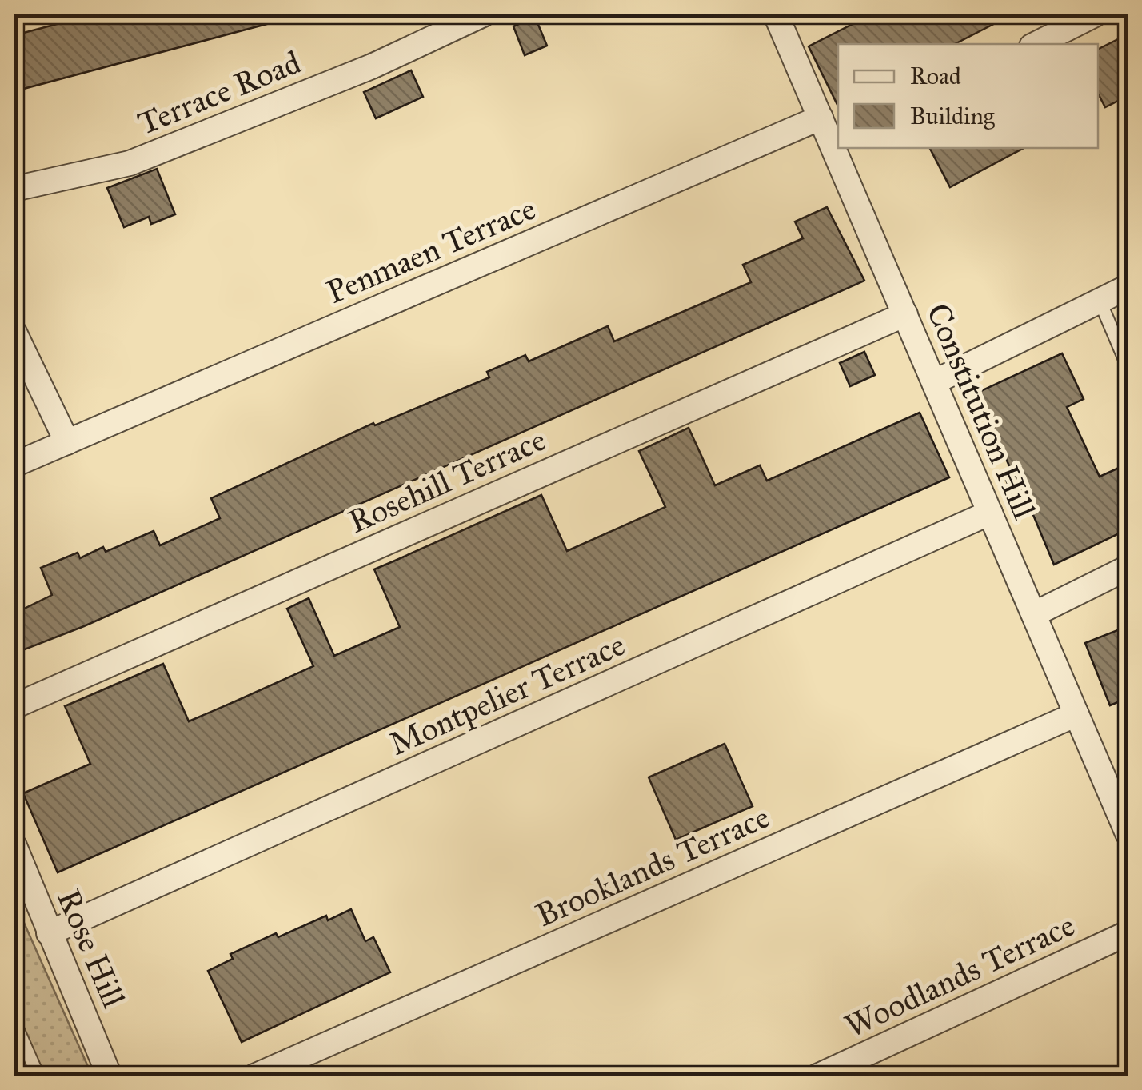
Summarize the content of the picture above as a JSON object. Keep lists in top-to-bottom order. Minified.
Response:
{"streets":{"street":["Terrace Road","Penmaen Terrace","Constitution Hill","Rosehill Terrace","Montpelier Terrace","Brooklands Terrace","Rose Hill","Woodlands Terrace"]},"crossings":[["Penmaen Terrace","Constitution Hill"],["Constitution Hill","Rosehill Terrace"],["Constitution Hill","Montpelier Terrace"],["Constitution Hill","Brooklands Terrace"],["Montpelier Terrace","Rose Hill"]],"legend":["Road","Building"]}
